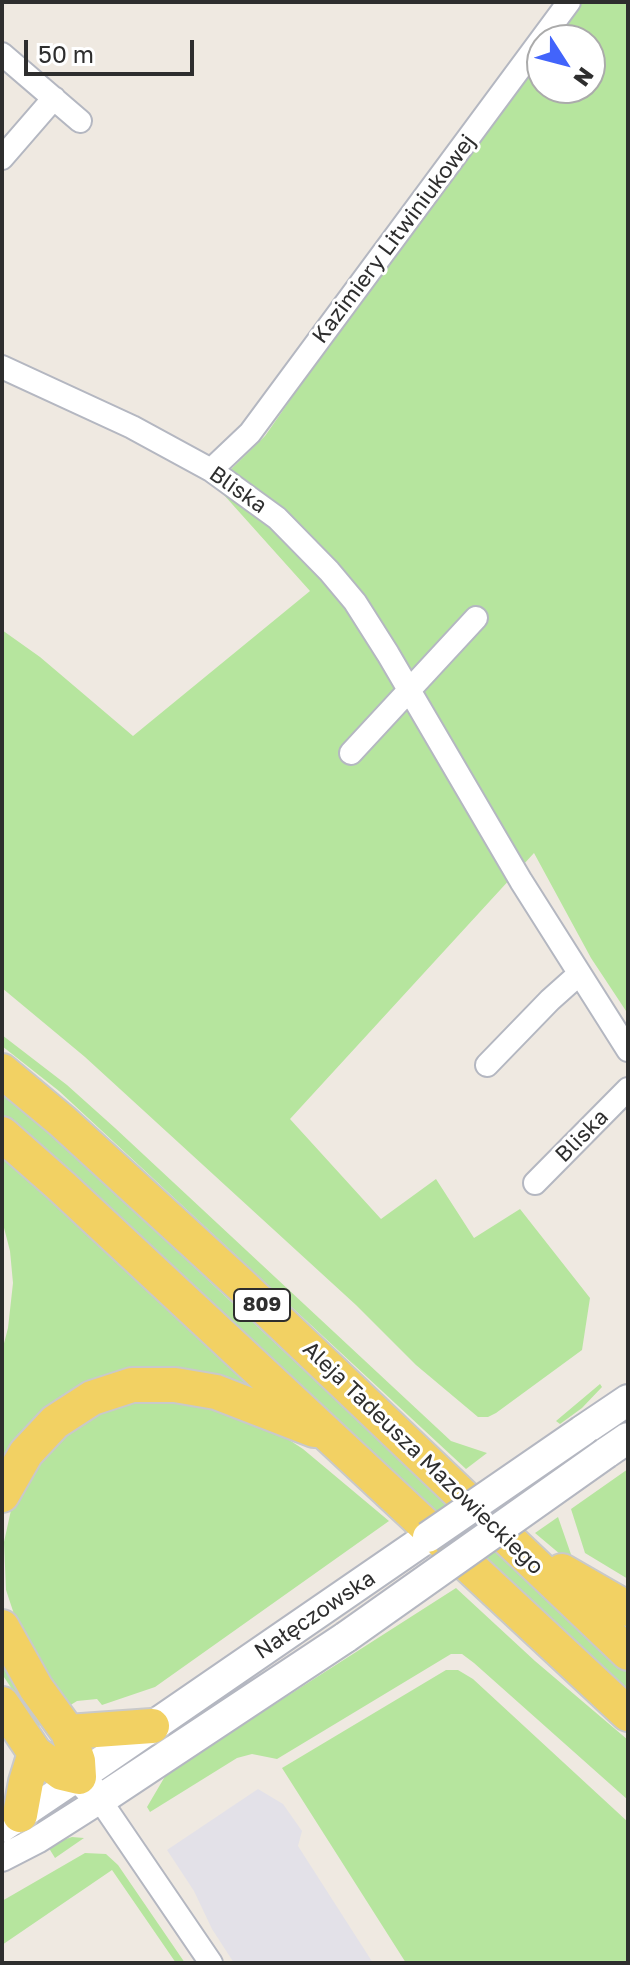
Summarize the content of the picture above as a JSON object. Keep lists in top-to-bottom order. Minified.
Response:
{"streets":{"main road":["809","Aleja Tadeusza Mazowieckiego","Nałęczowska"],"street":["Kazimiery Litwiniukowej","Bliska"]},"crossings":[["Kazimiery Litwiniukowej","Bliska"]],"scale_bar":"50 m","north":"bottom right"}
